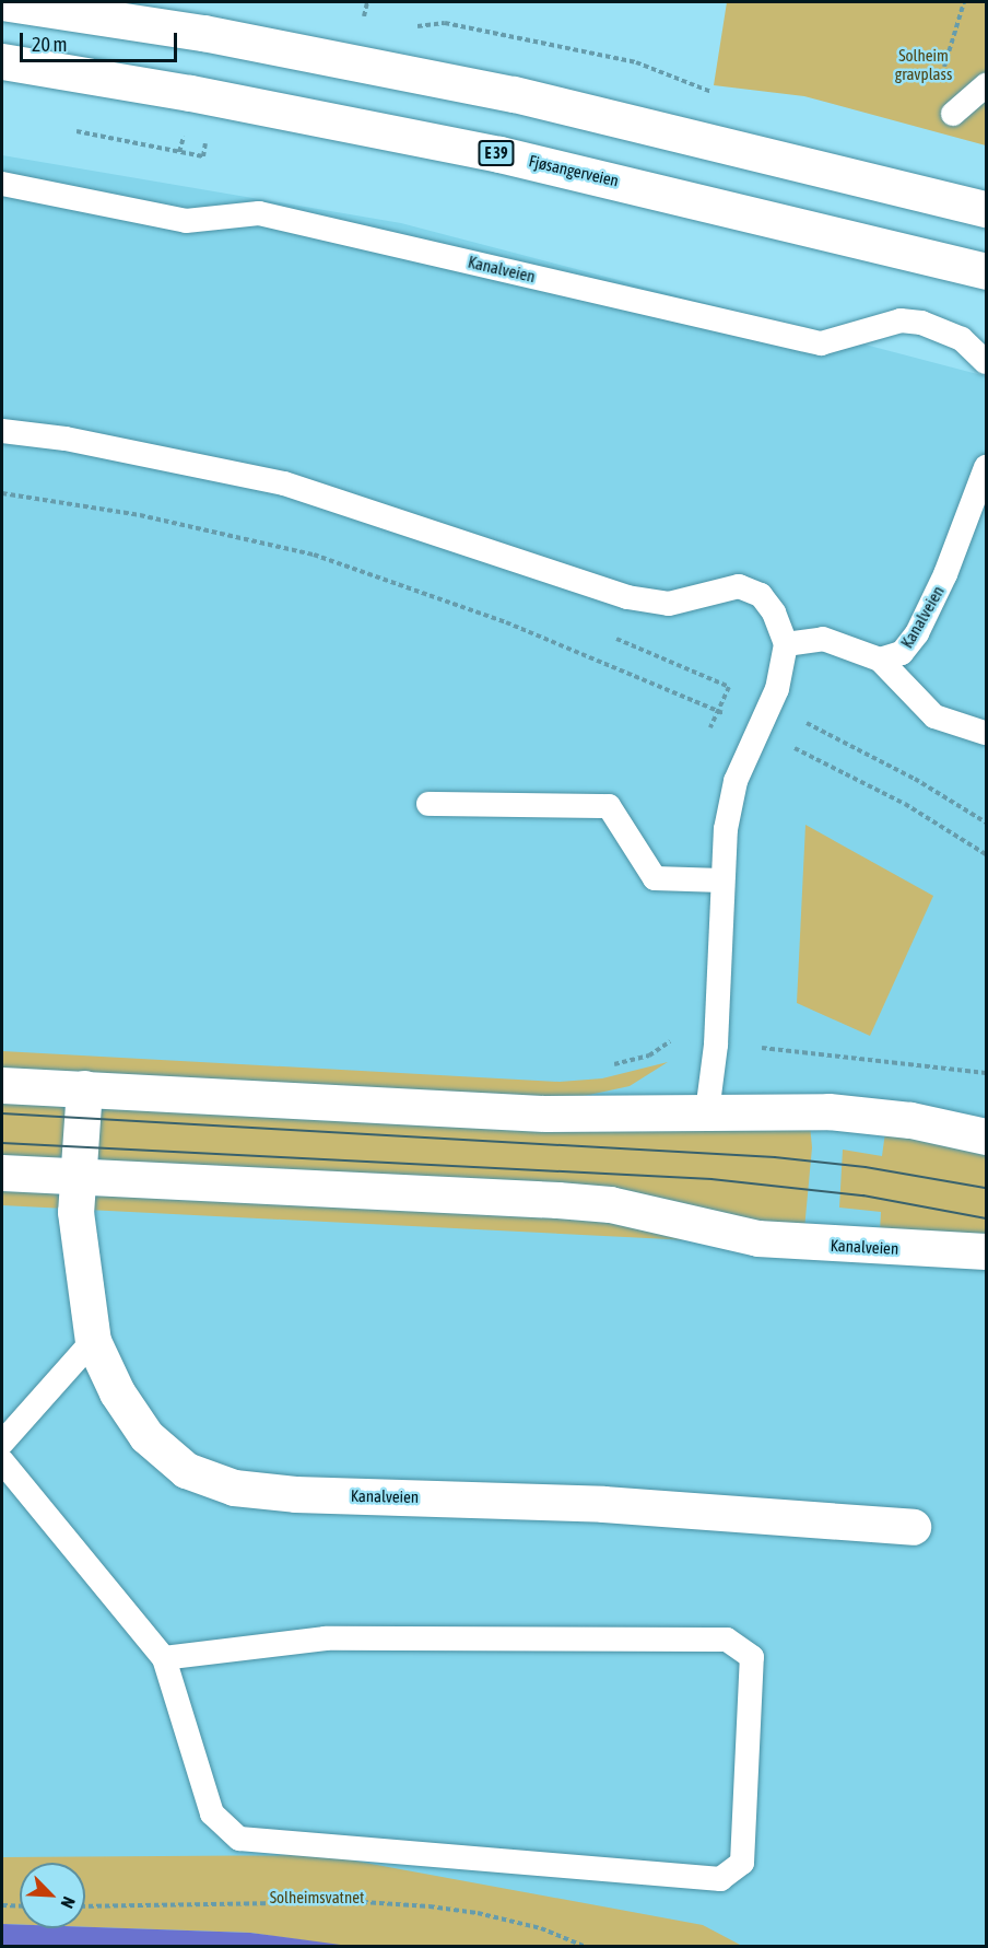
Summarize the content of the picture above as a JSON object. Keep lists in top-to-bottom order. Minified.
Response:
{"streets":{"main road":["E 39","Fjøsangerveien","Kanalveien"]},"parks":["Solheim gravplass","Solheimsvatnet"],"scale_bar":"20 m","north":"bottom right"}
